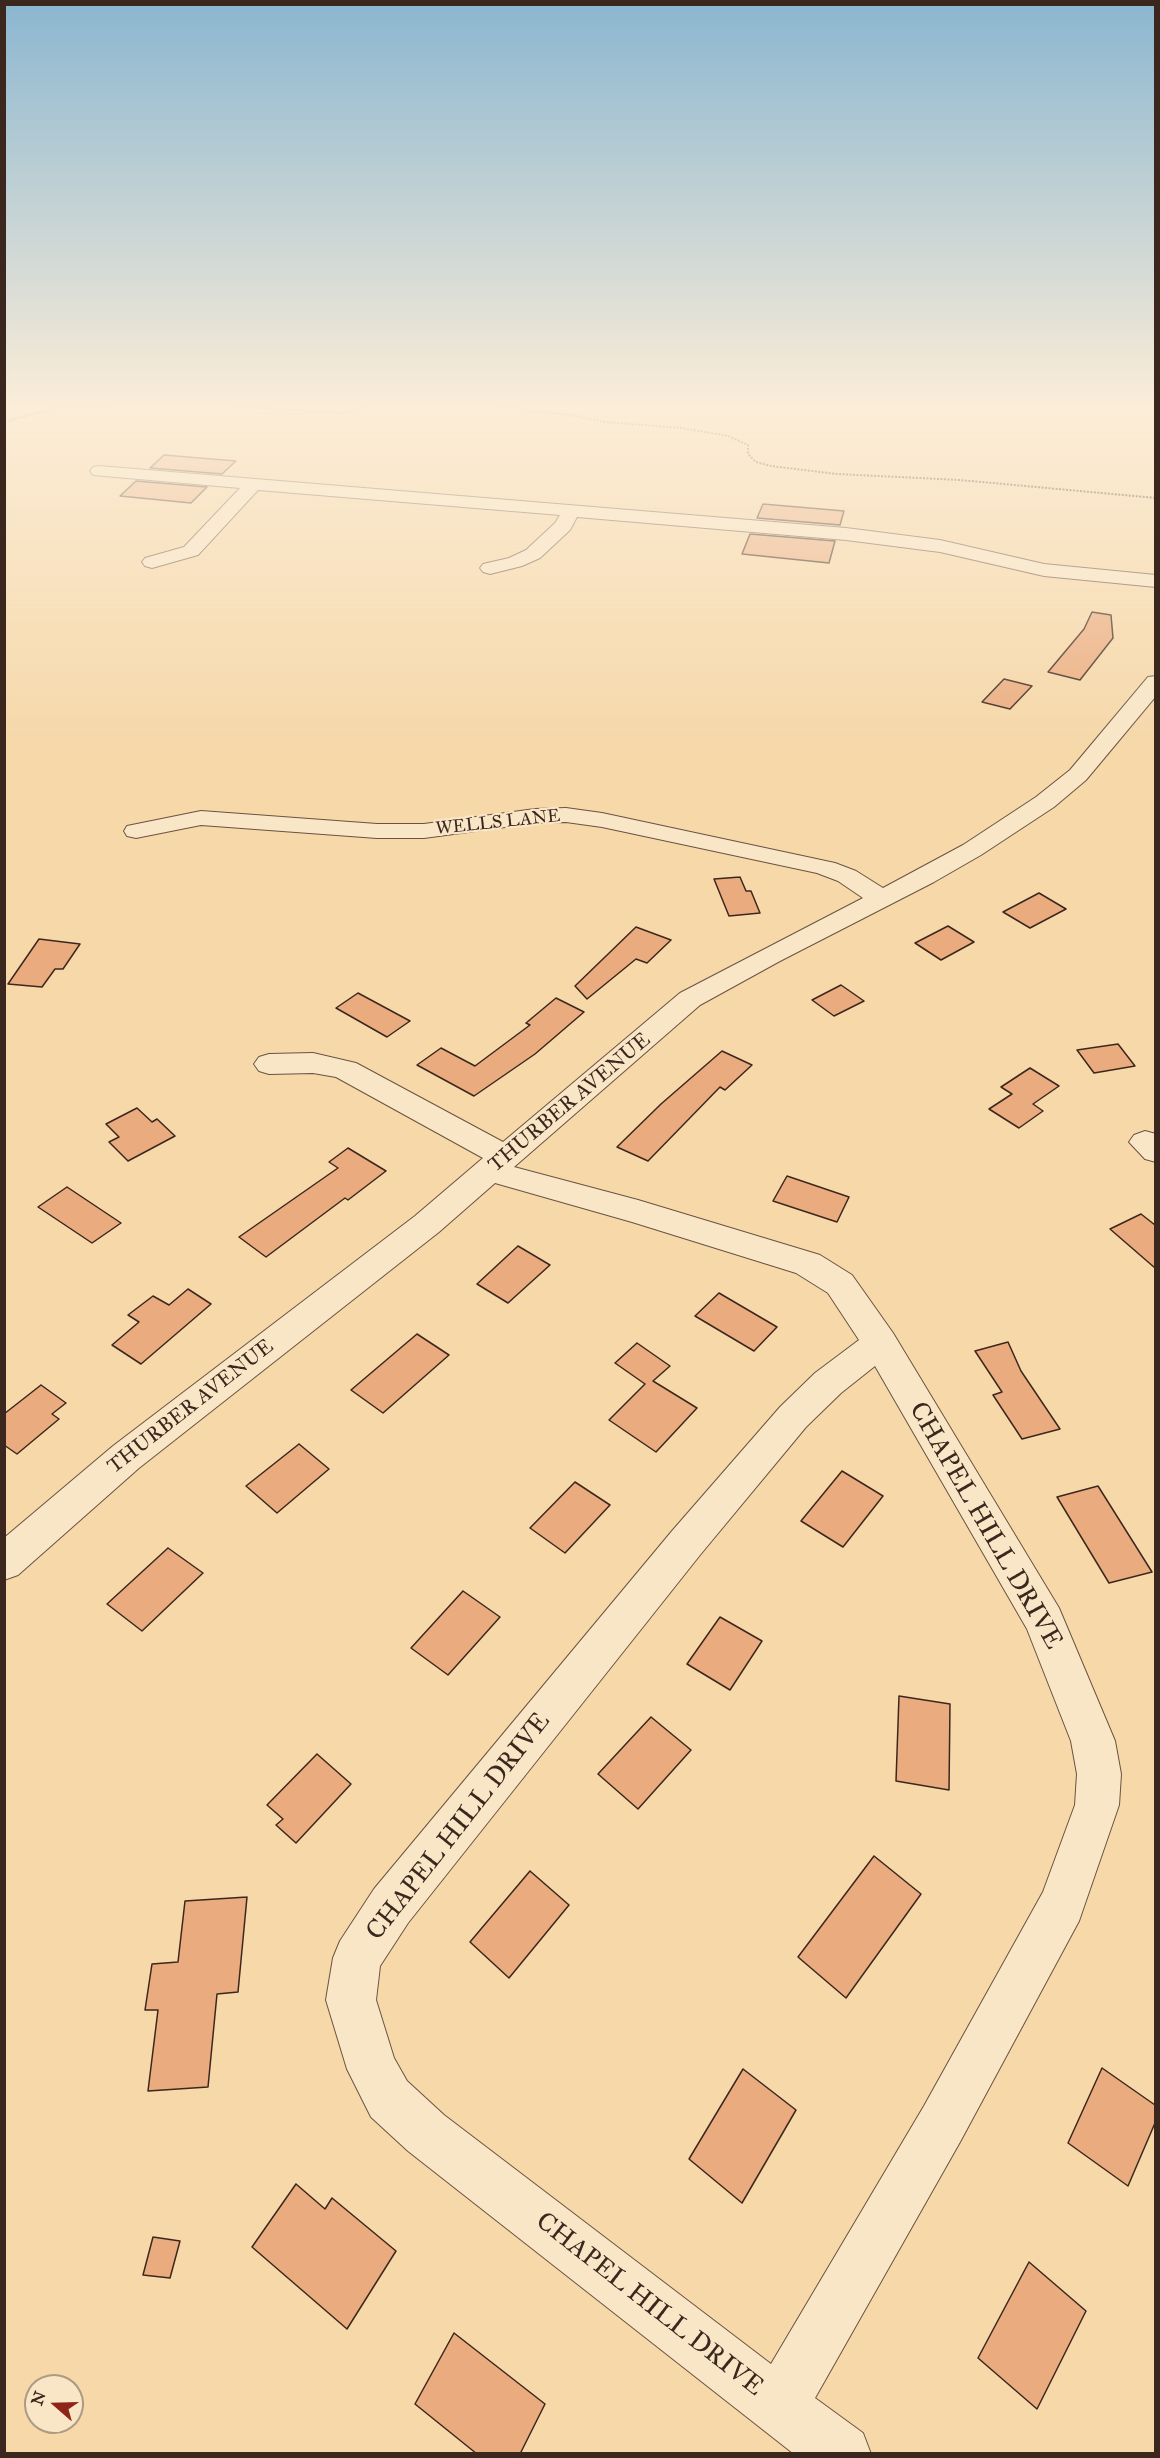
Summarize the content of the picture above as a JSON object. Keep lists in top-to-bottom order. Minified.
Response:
{"streets":{"street":["WELLS LANE","THURBER AVENUE","CHAPEL HILL DRIVE"]},"crossings":[["WELLS LANE","THURBER AVENUE"],["THURBER AVENUE","CHAPEL HILL DRIVE"]],"north":"left"}
